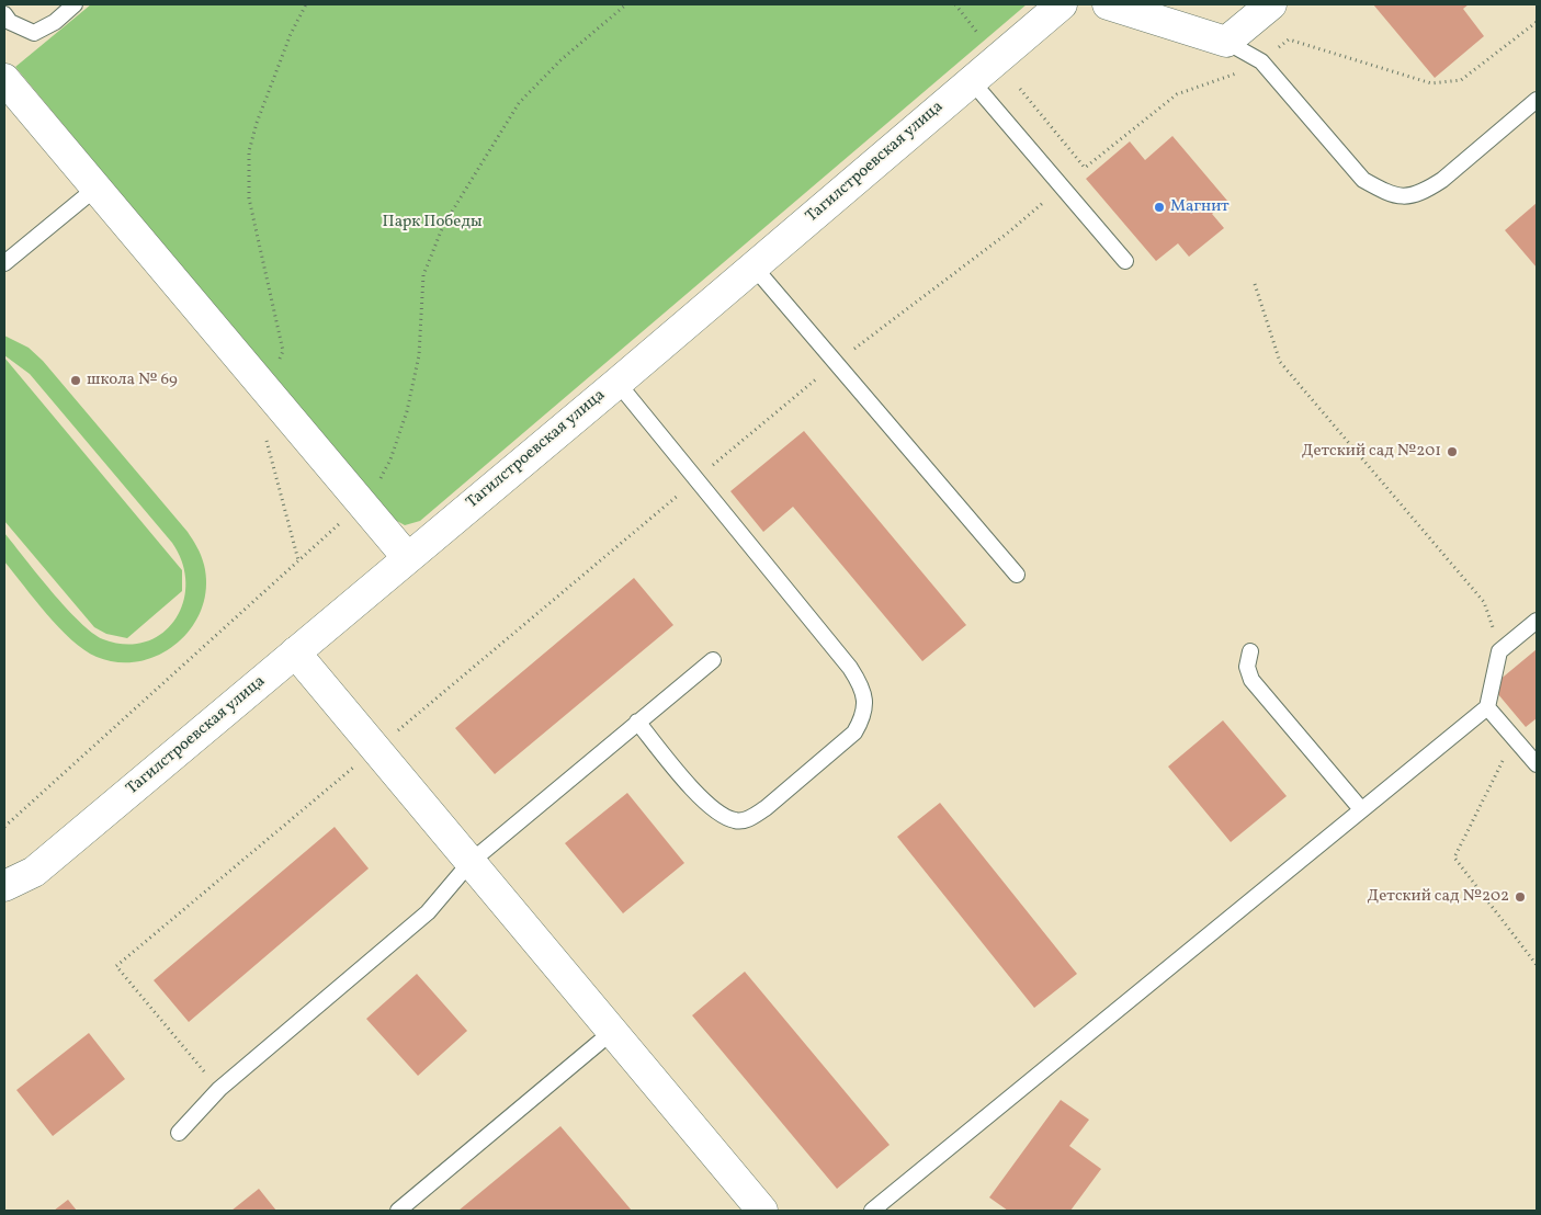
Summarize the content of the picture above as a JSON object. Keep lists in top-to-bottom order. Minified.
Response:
{"streets":{"street":["Тагилстроевская улица"]},"parks":["Парк Победы"],"places":["Магнит","школа № 69","Детский сад №201","Детский сад №202"]}
